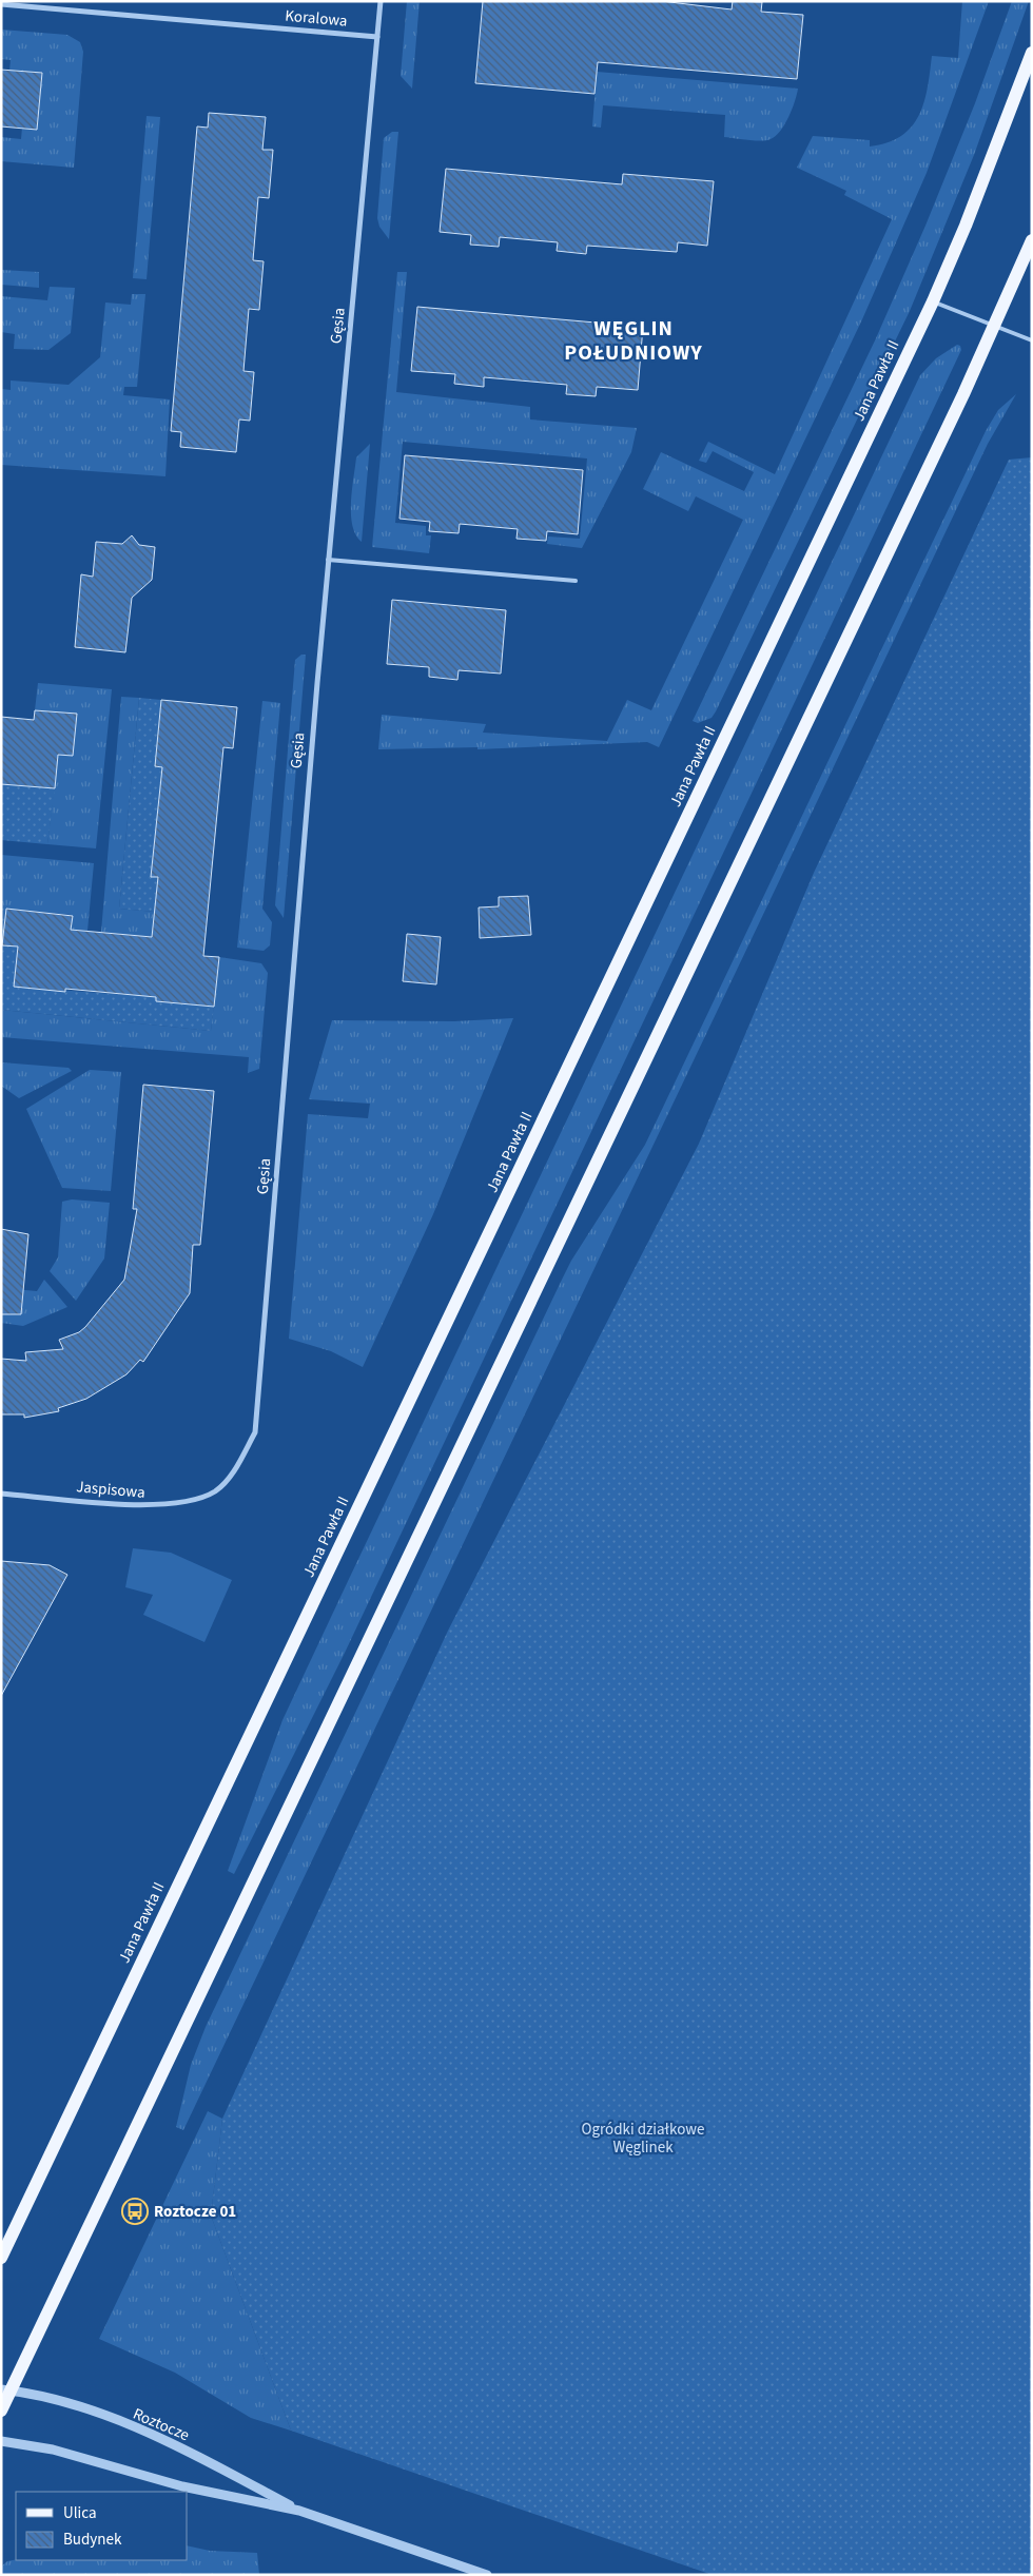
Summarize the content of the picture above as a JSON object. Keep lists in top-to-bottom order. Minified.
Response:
{"streets":{"main road":["Jana Pawła II"],"street":["Koralowa","Gęsia","Jaspisowa","Roztocze"]},"crossings":[["Koralowa","Gęsia"],["Gęsia","Jaspisowa"]],"districts":["WĘGLIN POŁUDNIOWY"],"parks":["Ogródki działkowe Węglinek"],"places":{"bus stop":["Roztocze 01"]},"legend":["Ulica","Budynek"]}
